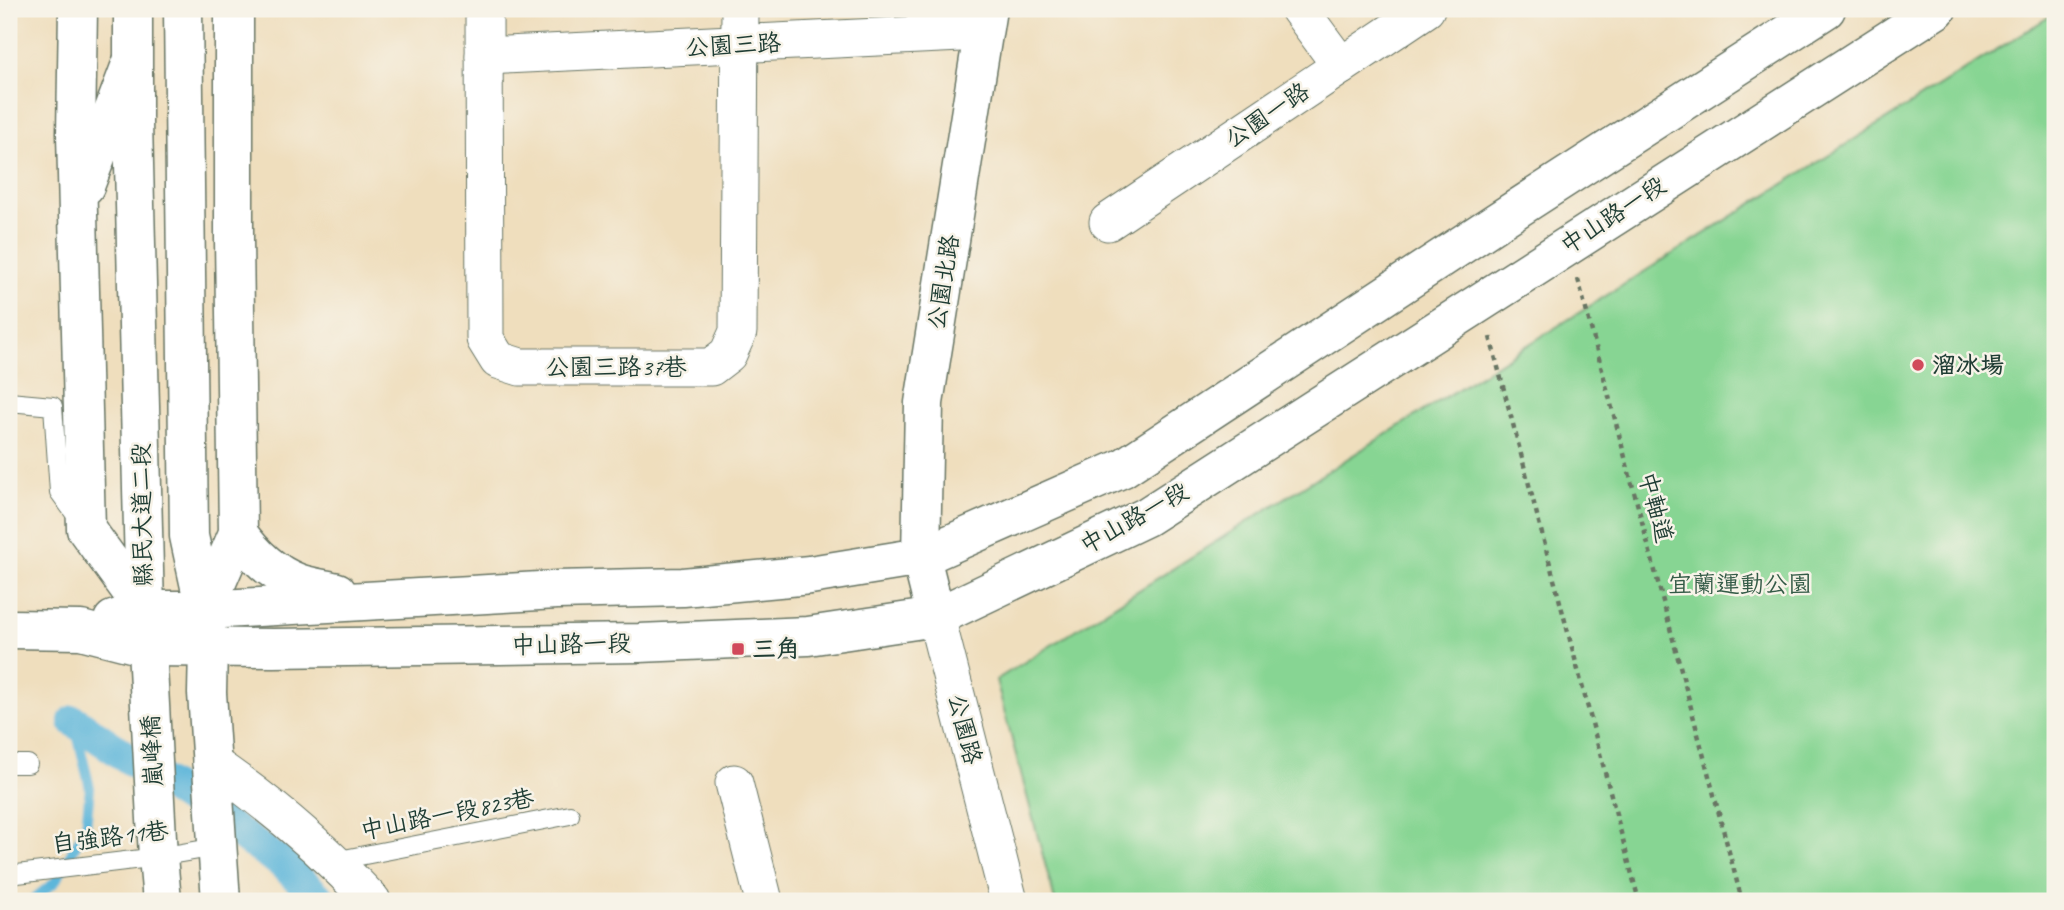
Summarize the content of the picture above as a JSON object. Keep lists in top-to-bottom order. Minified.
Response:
{"streets":{"street":["公園三路","公園一路","中山路一段","公園北路","公園三路37巷","縣民大道二段","公園路","嵐峰橋"],"lane":["中山路一段823巷","自強路11巷"],"path":["中軸道"]},"crossings":[["公園三路","公園北路"],["公園三路","公園三路37巷"],["中山路一段","公園北路"],["中山路一段","中軸道"],["中山路一段","縣民大道二段"],["中山路一段","公園路"],["中山路一段","嵐峰橋"],["公園北路","公園路"],["縣民大道二段","嵐峰橋"],["嵐峰橋","自強路11巷"]],"parks":["宜蘭運動公園"],"places":{"other":["溜冰場"],"transit":["三角"]}}
